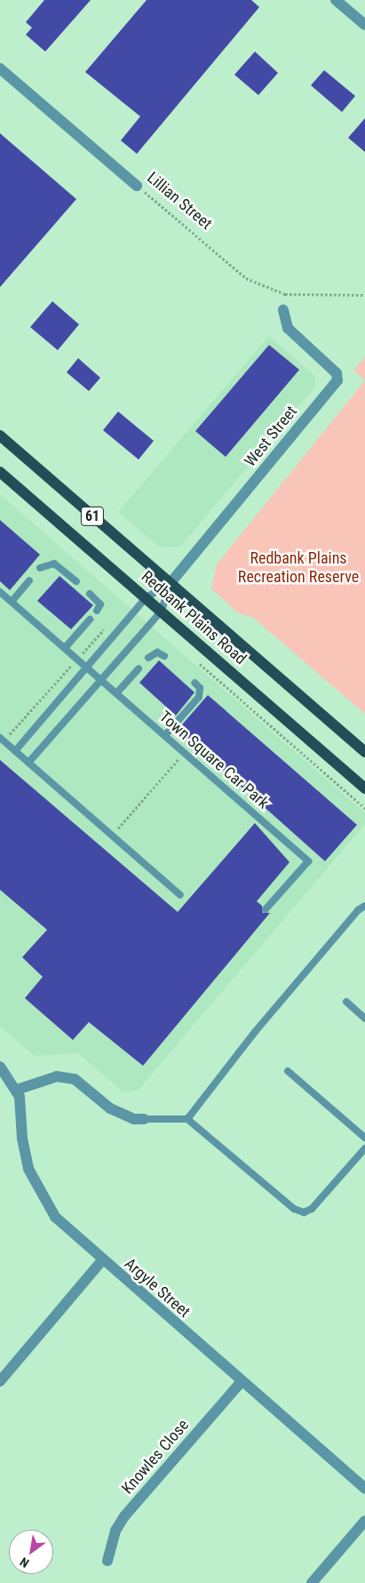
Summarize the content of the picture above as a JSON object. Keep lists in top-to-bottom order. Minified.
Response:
{"streets":{"main road":["61","Redbank Plains Road"],"street":["Lillian Street","West Street","Argyle Street","Knowles Close"],"lane":["Town Square Car Park"]},"crossings":[["West Street","Redbank Plains Road"],["Argyle Street","Knowles Close"]],"parks":["Redbank Plains Recreation Reserve"],"north":"bottom left"}
